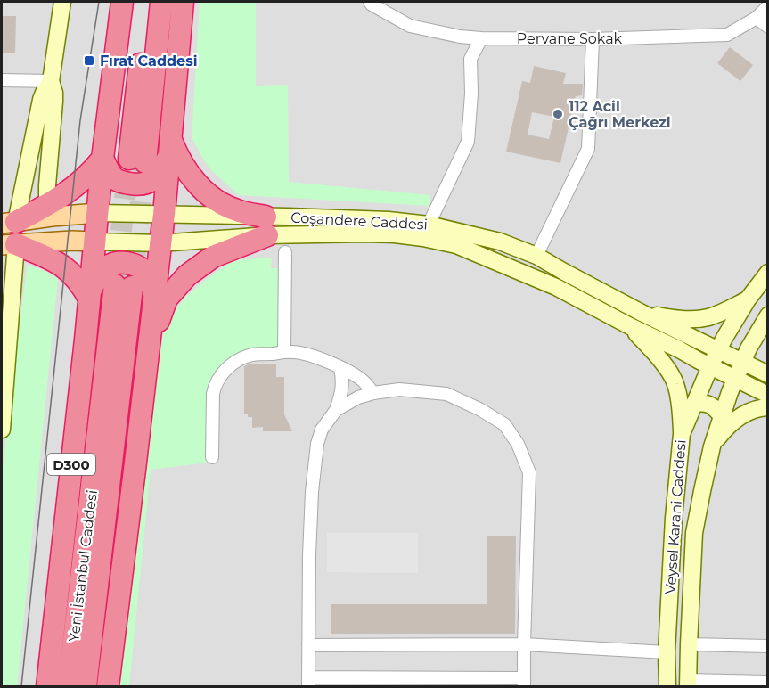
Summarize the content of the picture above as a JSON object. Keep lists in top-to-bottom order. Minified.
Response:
{"streets":{"highway":["D300","Yeni İstanbul Caddesi"],"main road":["Coşandere Caddesi","Veysel Karani Caddesi"],"street":["Pervane Sokak"]},"crossings":[["Coşandere Caddesi","D300"],["Coşandere Caddesi","Veysel Karani Caddesi"]],"places":{"transit":["Fırat Caddesi"],"other":["112 Acil Çağrı Merkezi"]}}
